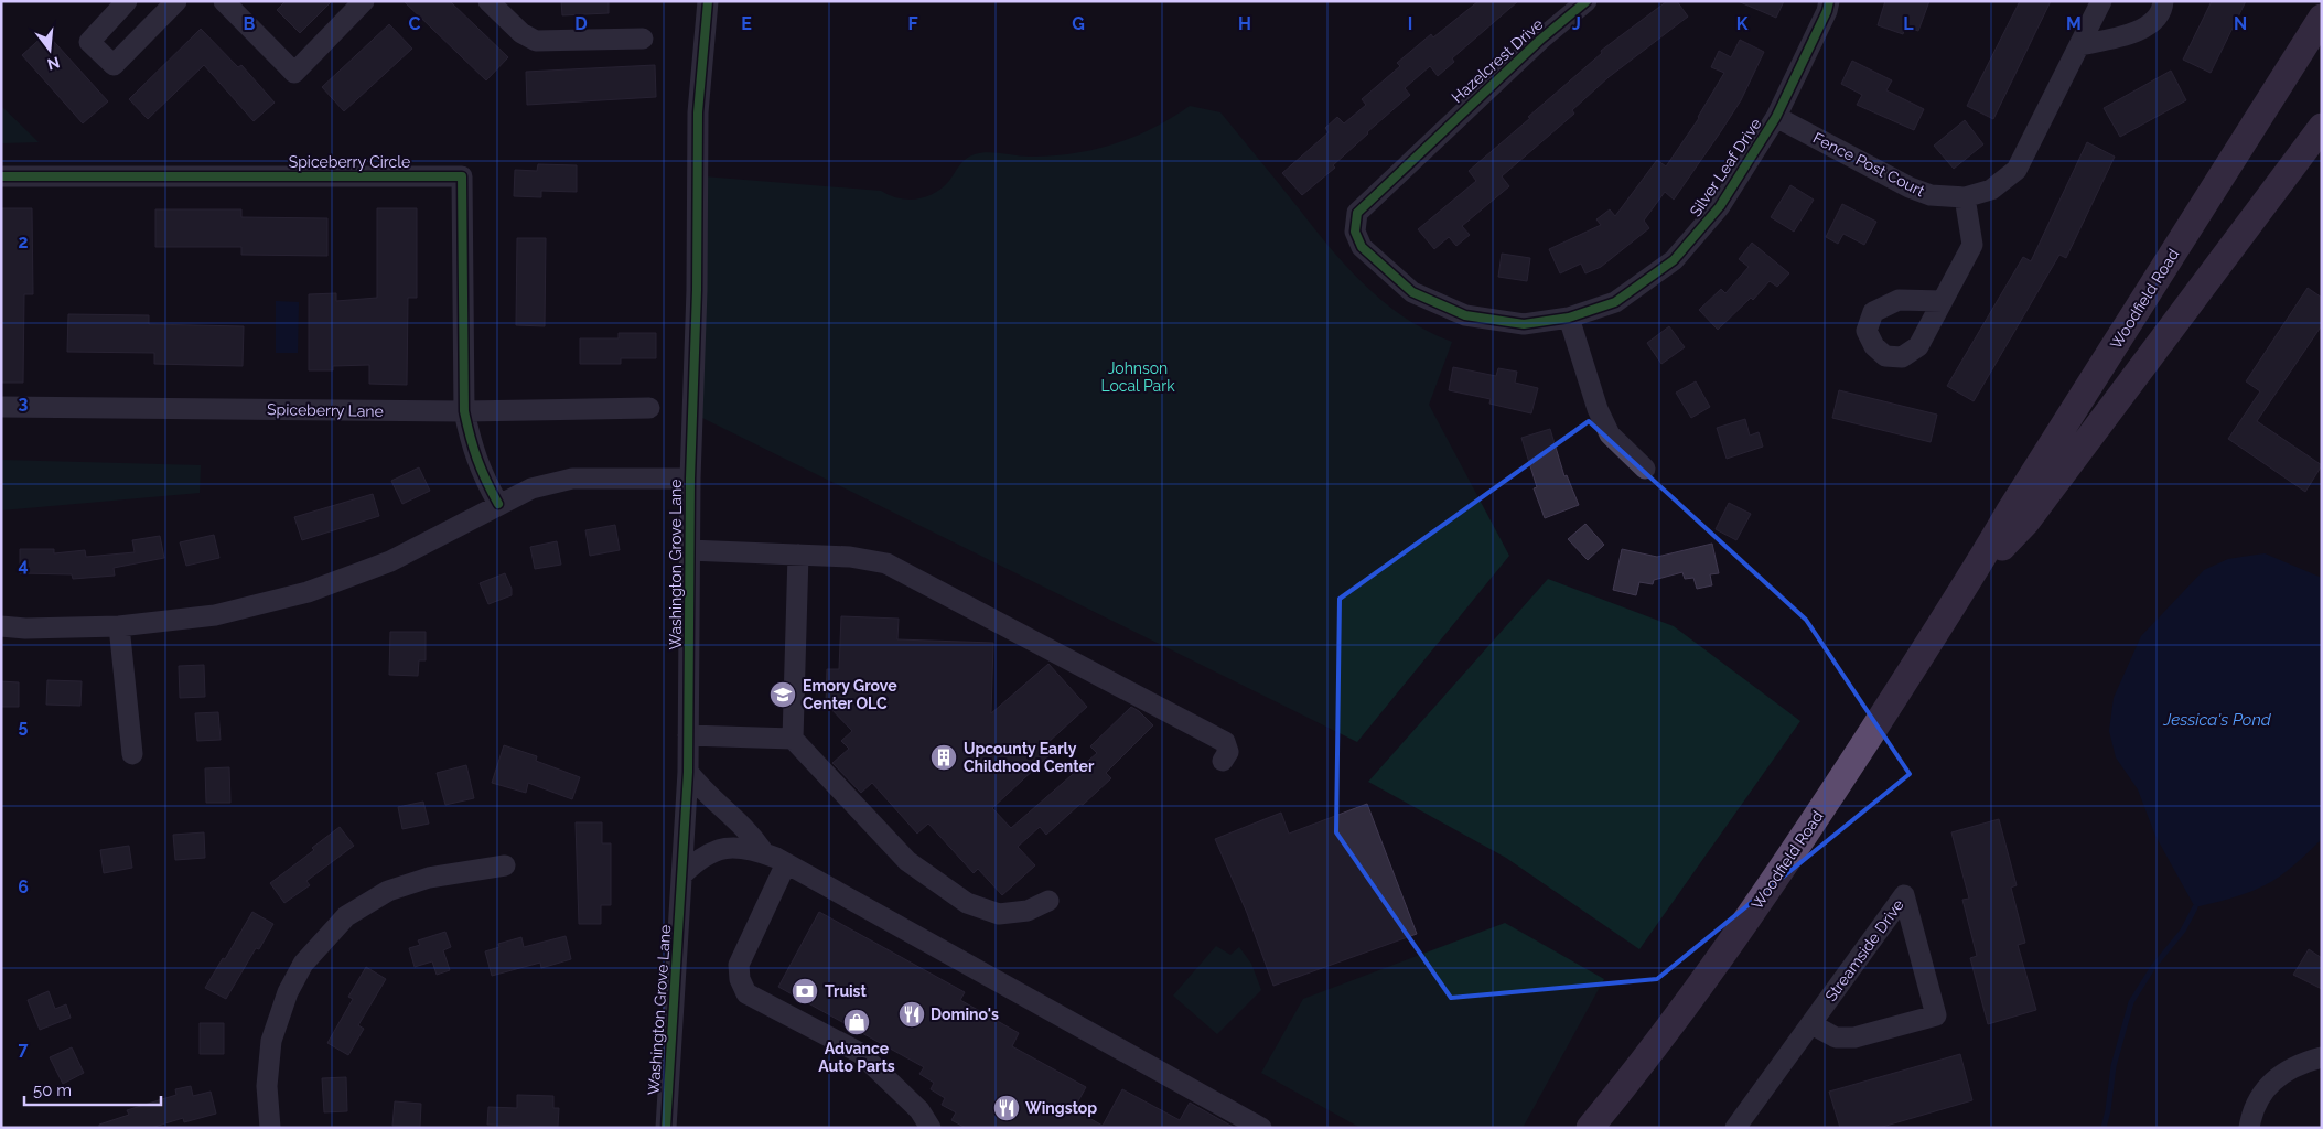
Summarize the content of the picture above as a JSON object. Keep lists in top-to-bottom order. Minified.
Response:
{"streets":{"main road":["Woodfield Road"],"street":["Hazelcrest Drive","Spiceberry Circle","Fence Post Court","Silver Leaf Drive","Spiceberry Lane","Washington Grove Lane","Streamside Drive"]},"crossings":[["Hazelcrest Drive","Silver Leaf Drive"],["Spiceberry Circle","Spiceberry Lane"],["Fence Post Court","Silver Leaf Drive"]],"water":["Jessica's Pond"],"parks":["Johnson Local Park"],"places":{"school or university":["Emory Grove Center OLC"],"building":["Upcounty Early Childhood Center"],"bank":["Truist"],"restaurant":["Domino's","Wingstop"],"shop":["Advance Auto Parts"]},"scale_bar":"50 m","north":"bottom","grid":{"columns":["B","C","D","E","F","G","H","I","J","K","L","M","N"],"rows":["2","3","4","5","6","7"]}}
